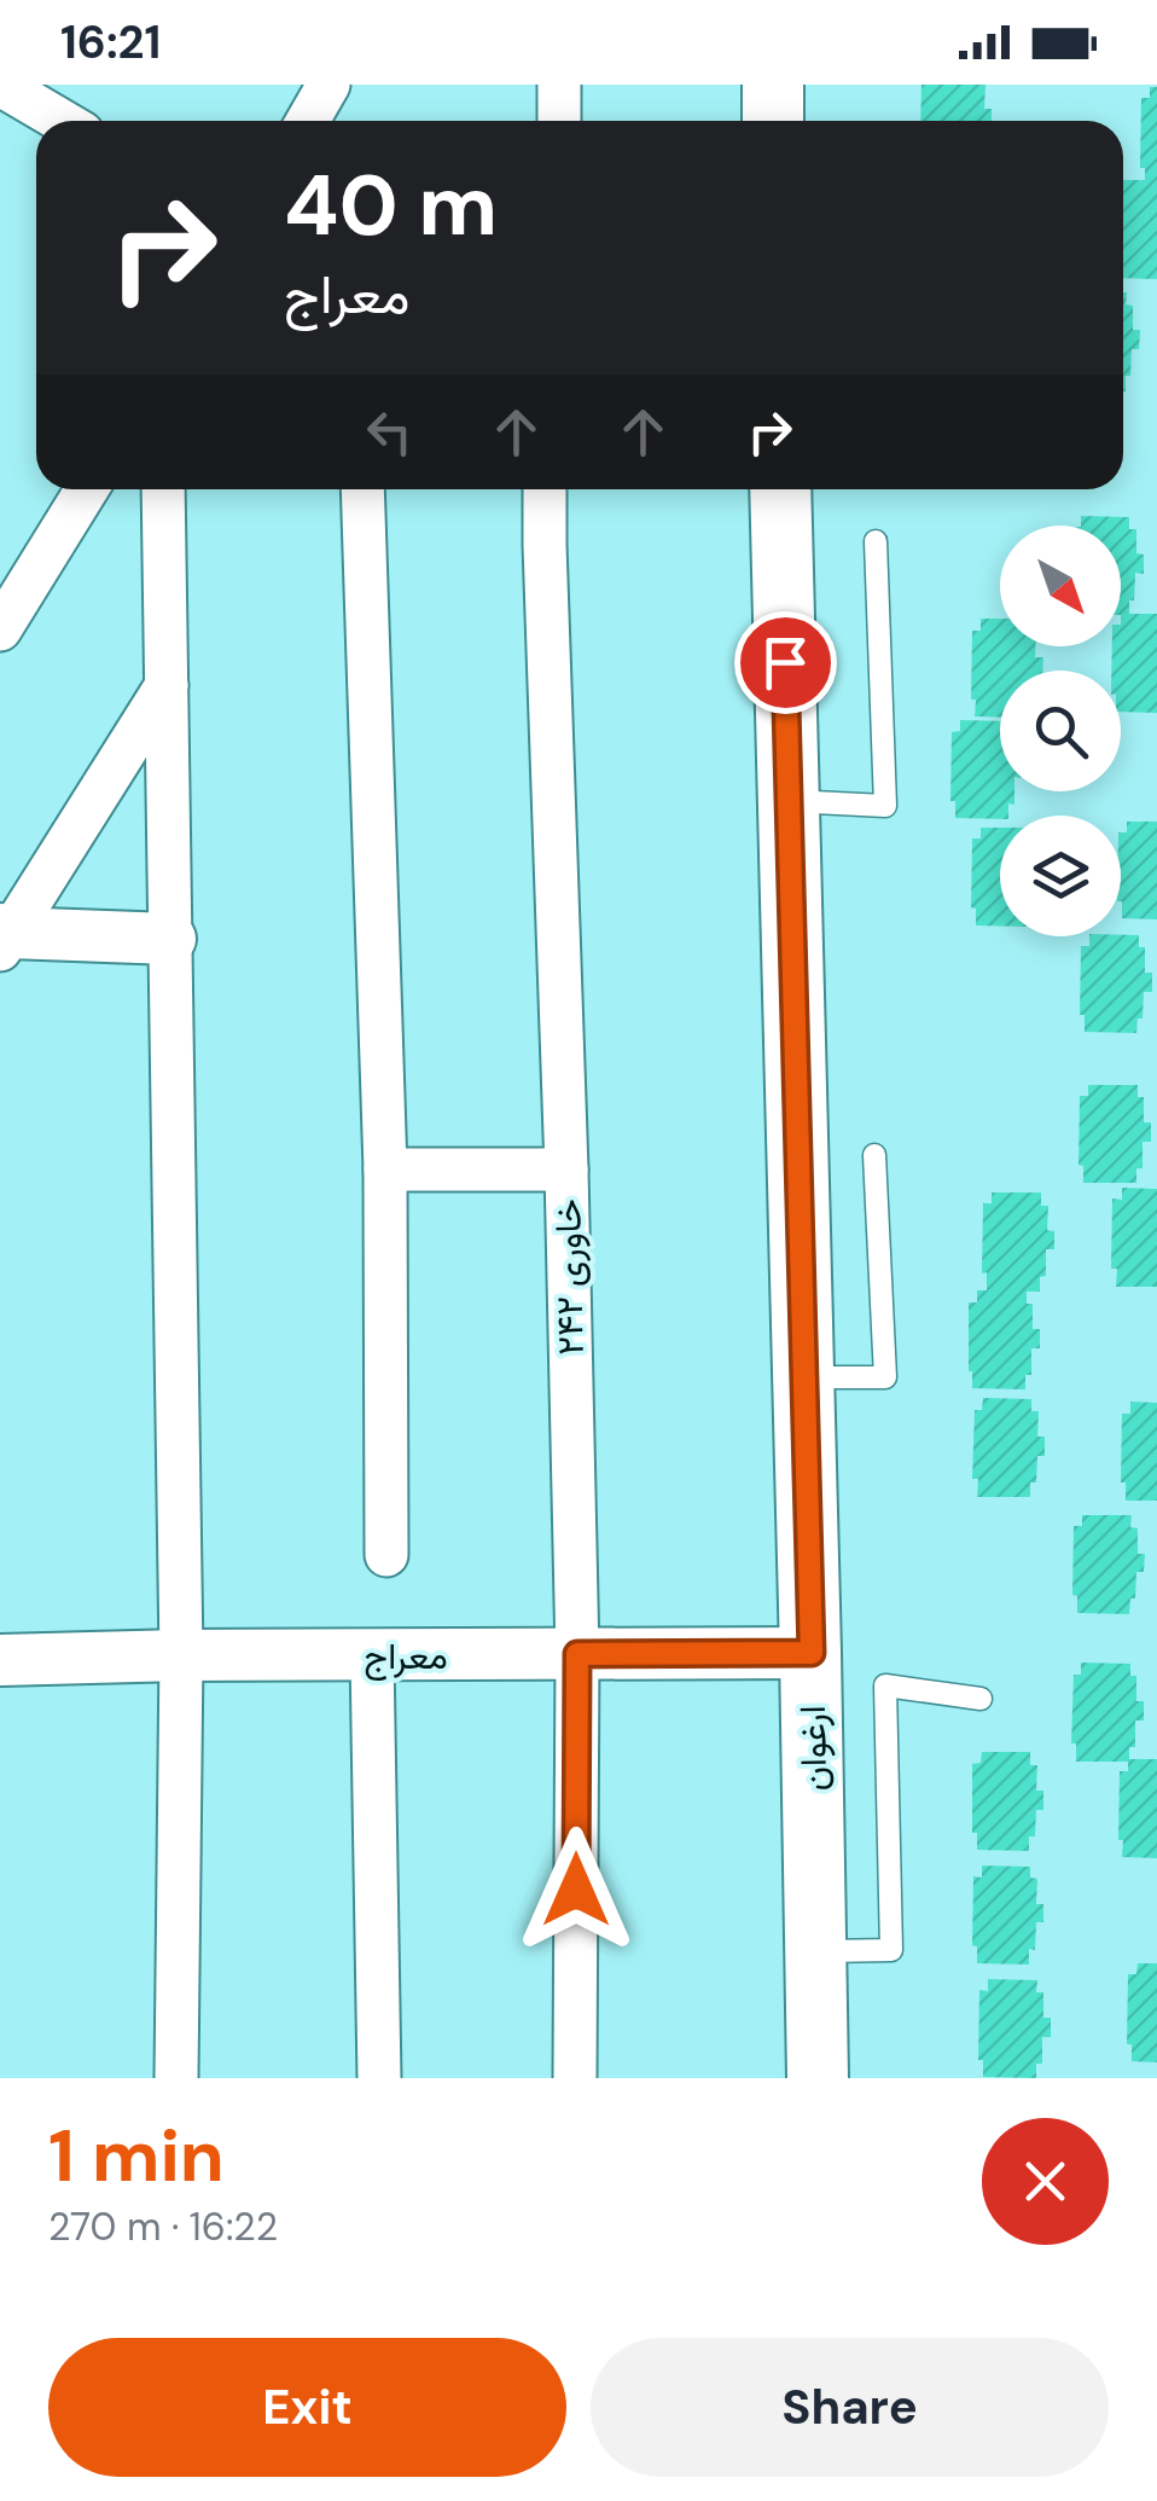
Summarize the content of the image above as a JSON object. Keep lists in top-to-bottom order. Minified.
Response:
{"streets":{"main road":["ارغوان"],"street":["۲۴۲ خاوری","معراج"]},"crossings":[["۲۴۲ خاوری","معراج"],["معراج","ارغوان"]],"north":"bottom right","page":{"status":"16:21","turn":["40 m","معراج"],"heading":["1 min","270 m · 16:22"],"buttons":["Exit","Share"]}}
